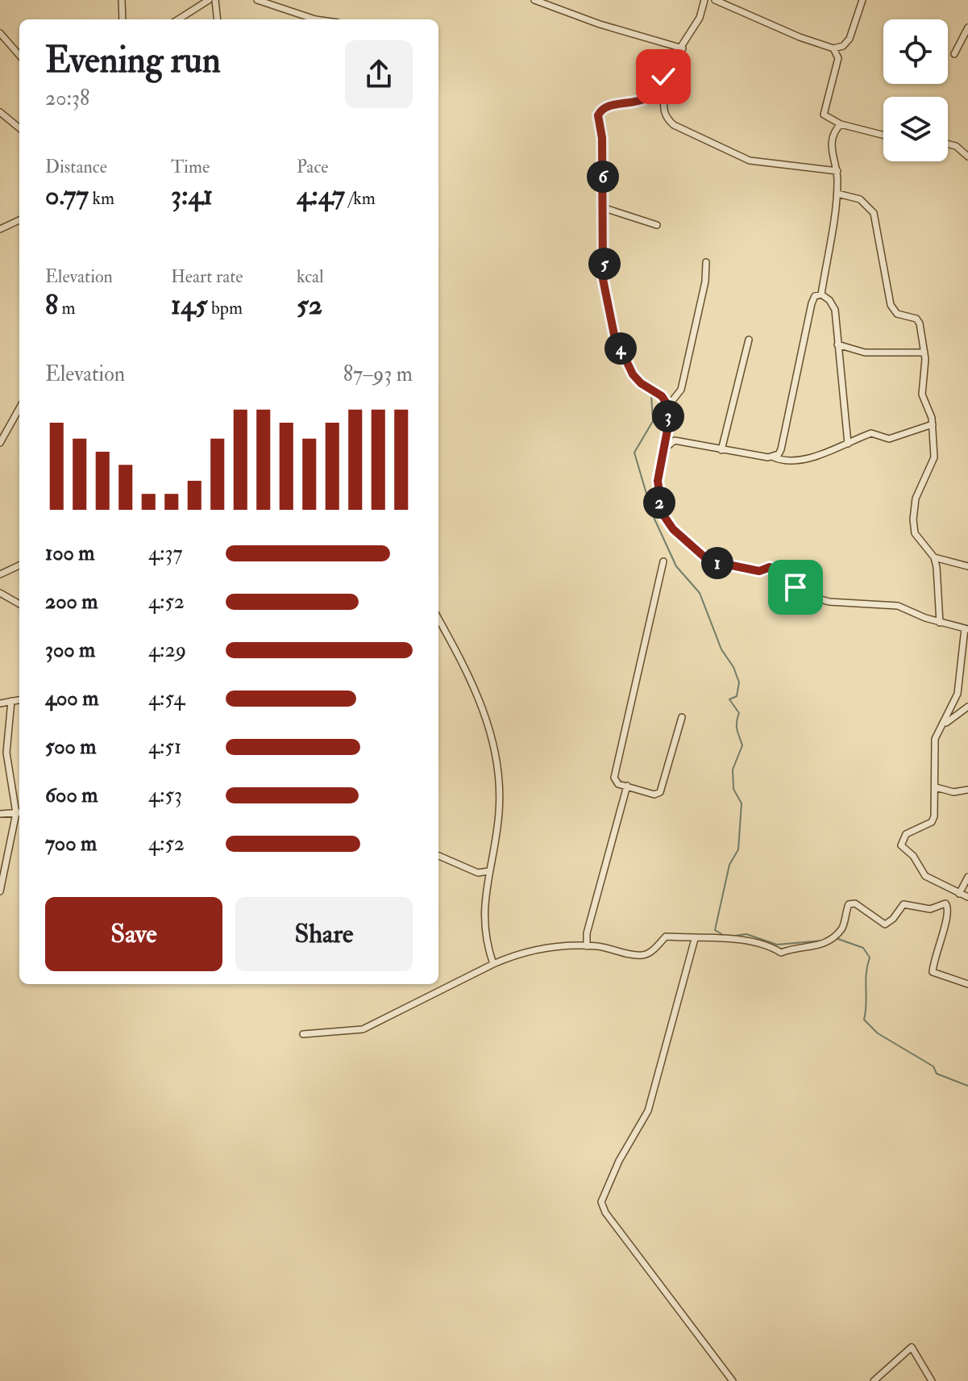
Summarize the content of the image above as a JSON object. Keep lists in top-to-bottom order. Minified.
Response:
{"page":{"heading":["Evening run","20:38"],"stats":[["Distance","0.77 km"],["Time","3:41"],["Pace","4:47 /km"],["Elevation","8 m"],["Heart rate","145 bpm"],["kcal","52"]],"pins":["6","5","4","3","2","1"],"chart":["Elevation","87–93 m"],"list":[{"name":"100 m","note":"4:37"},{"name":"200 m","note":"4:52"},{"name":"300 m","note":"4:29"},{"name":"400 m","note":"4:54"},{"name":"500 m","note":"4:51"},{"name":"600 m","note":"4:53"},{"name":"700 m","note":"4:52"}],"buttons":["Save","Share"]}}
